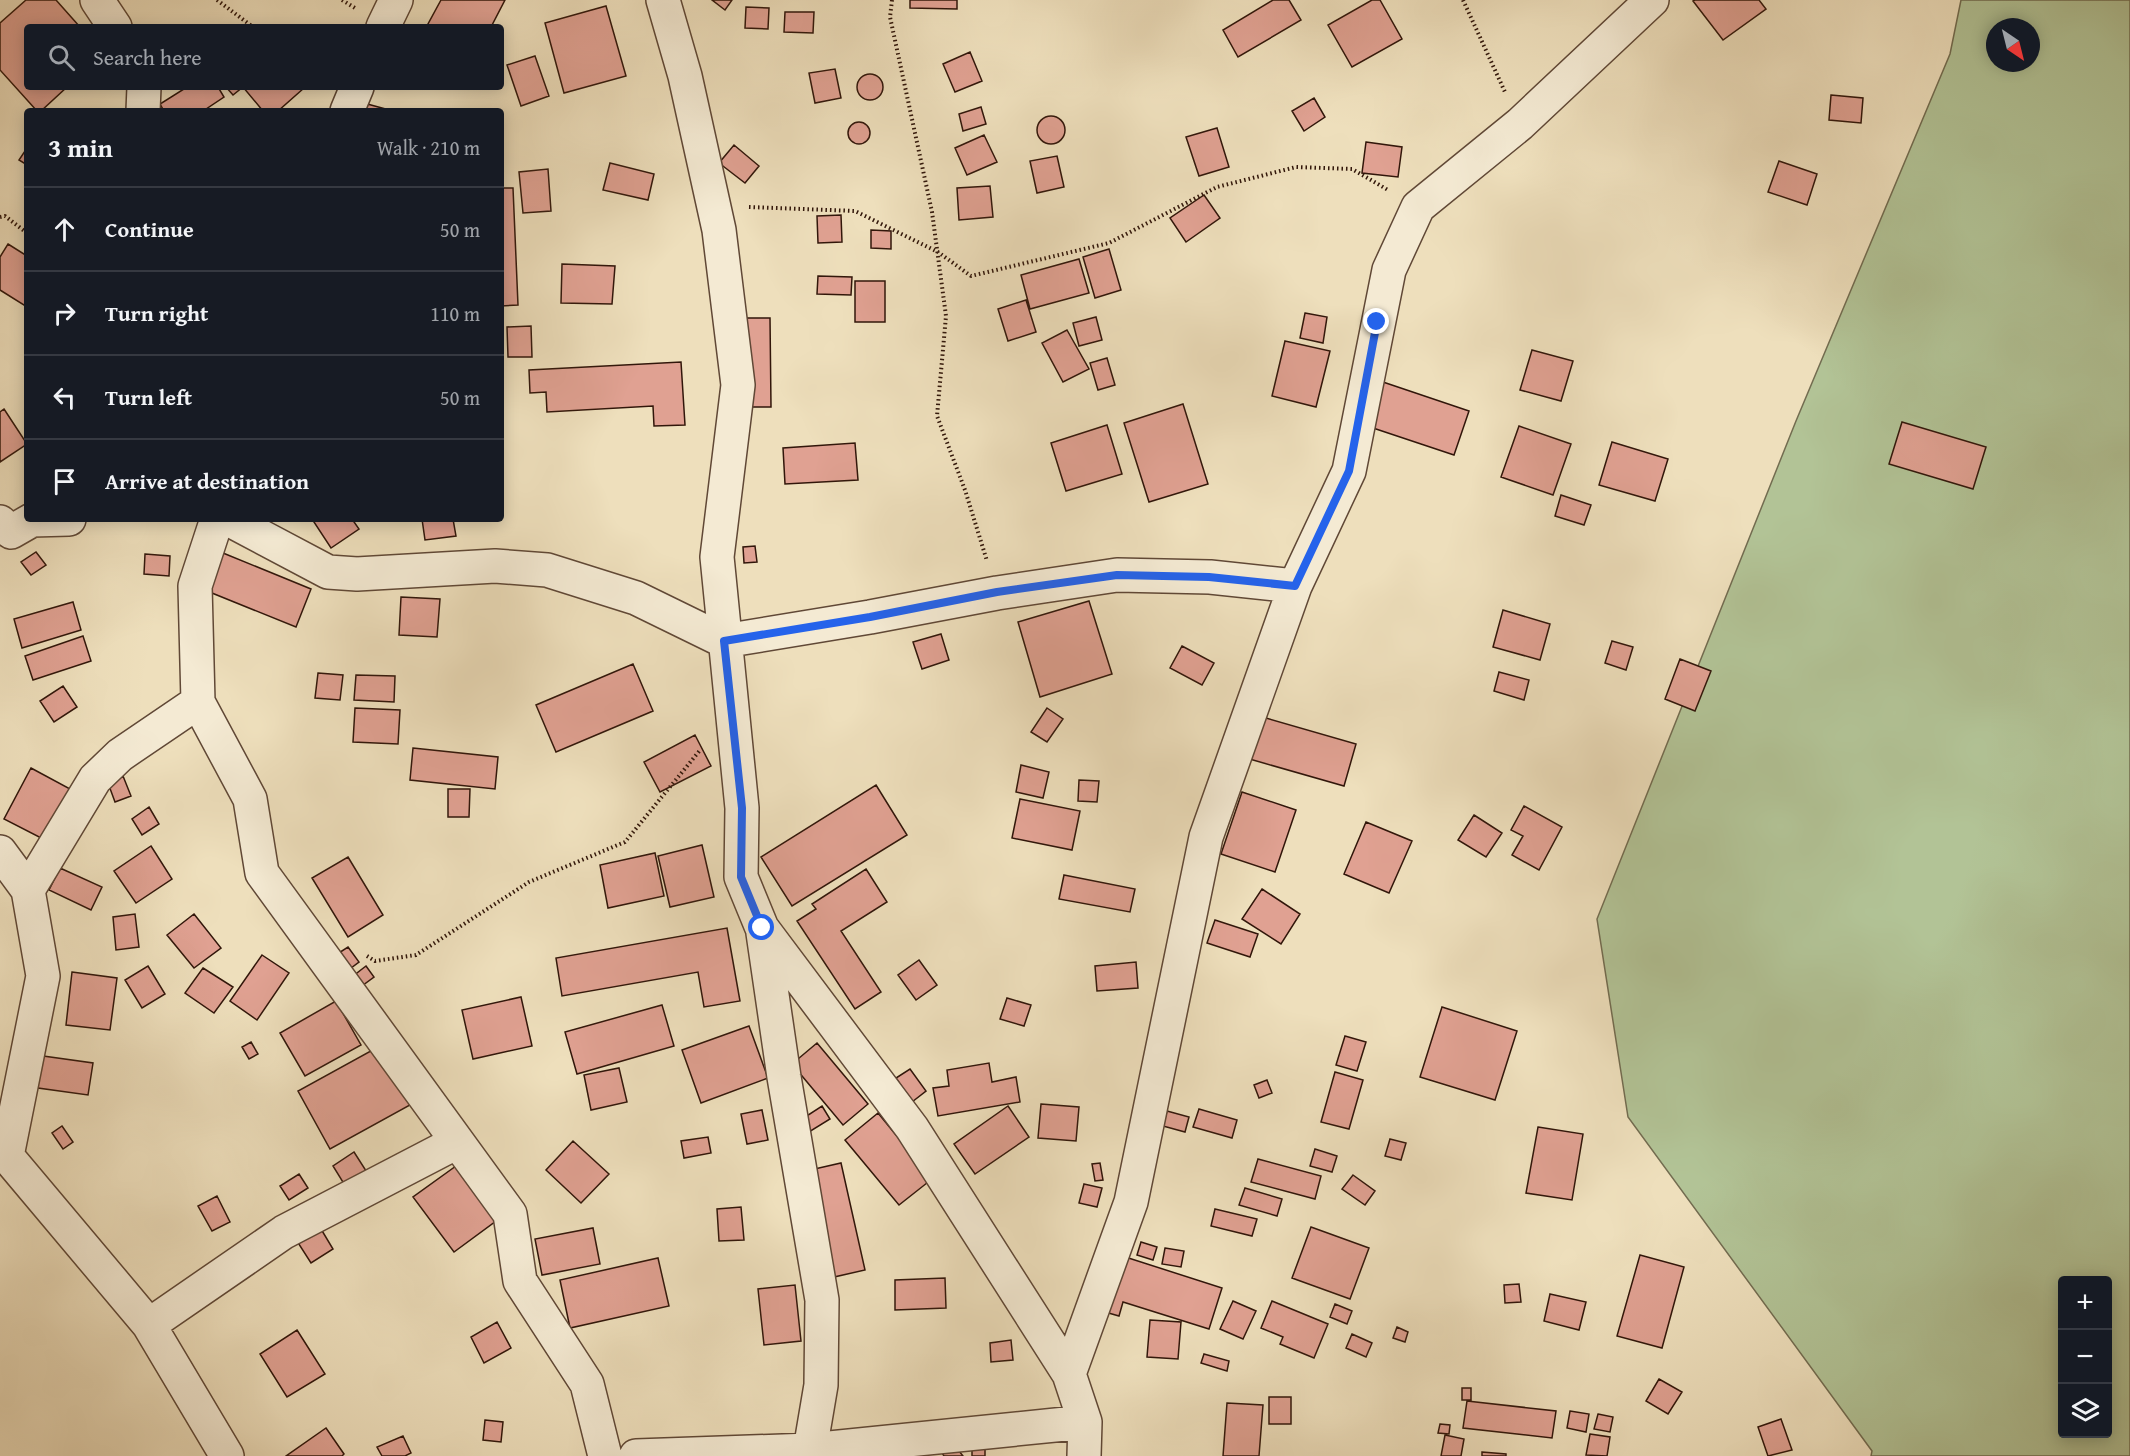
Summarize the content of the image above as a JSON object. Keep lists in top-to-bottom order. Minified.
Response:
{"north":"bottom right","page":{"search":"Search here","heading":["3 min","Walk · 210 m"],"list":[["Continue","50 m"],["Turn right","110 m"],["Turn left","50 m"],"Arrive at destination"],"map_buttons":["+","−"]}}
